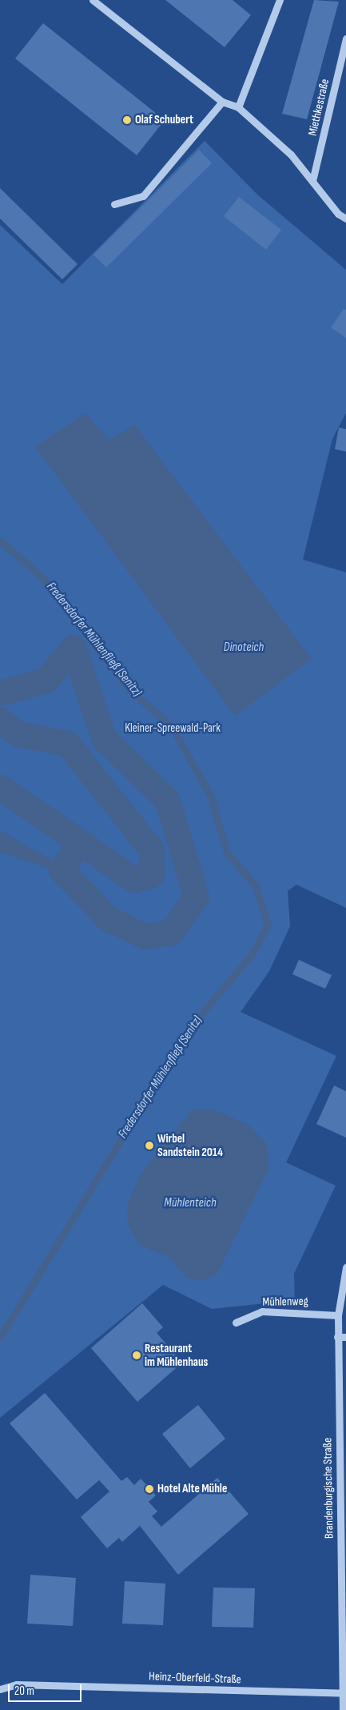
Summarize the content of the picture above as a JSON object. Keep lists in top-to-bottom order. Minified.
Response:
{"streets":{"street":["Miethkestraße","Mühlenweg","Brandenburgische Straße","Heinz-Oberfeld-Straße"]},"crossings":[["Mühlenweg","Brandenburgische Straße"],["Brandenburgische Straße","Heinz-Oberfeld-Straße"]],"water":["Fredersdorfer Mühlenfließ (Senitz)","Dinoteich","Mühlenteich"],"parks":["Kleiner-Spreewald-Park"],"places":["Olaf Schubert","Wirbel Sandstein 2014","Restaurant im Mühlenhaus","Hotel Alte Mühle"],"scale_bar":"20 m"}
